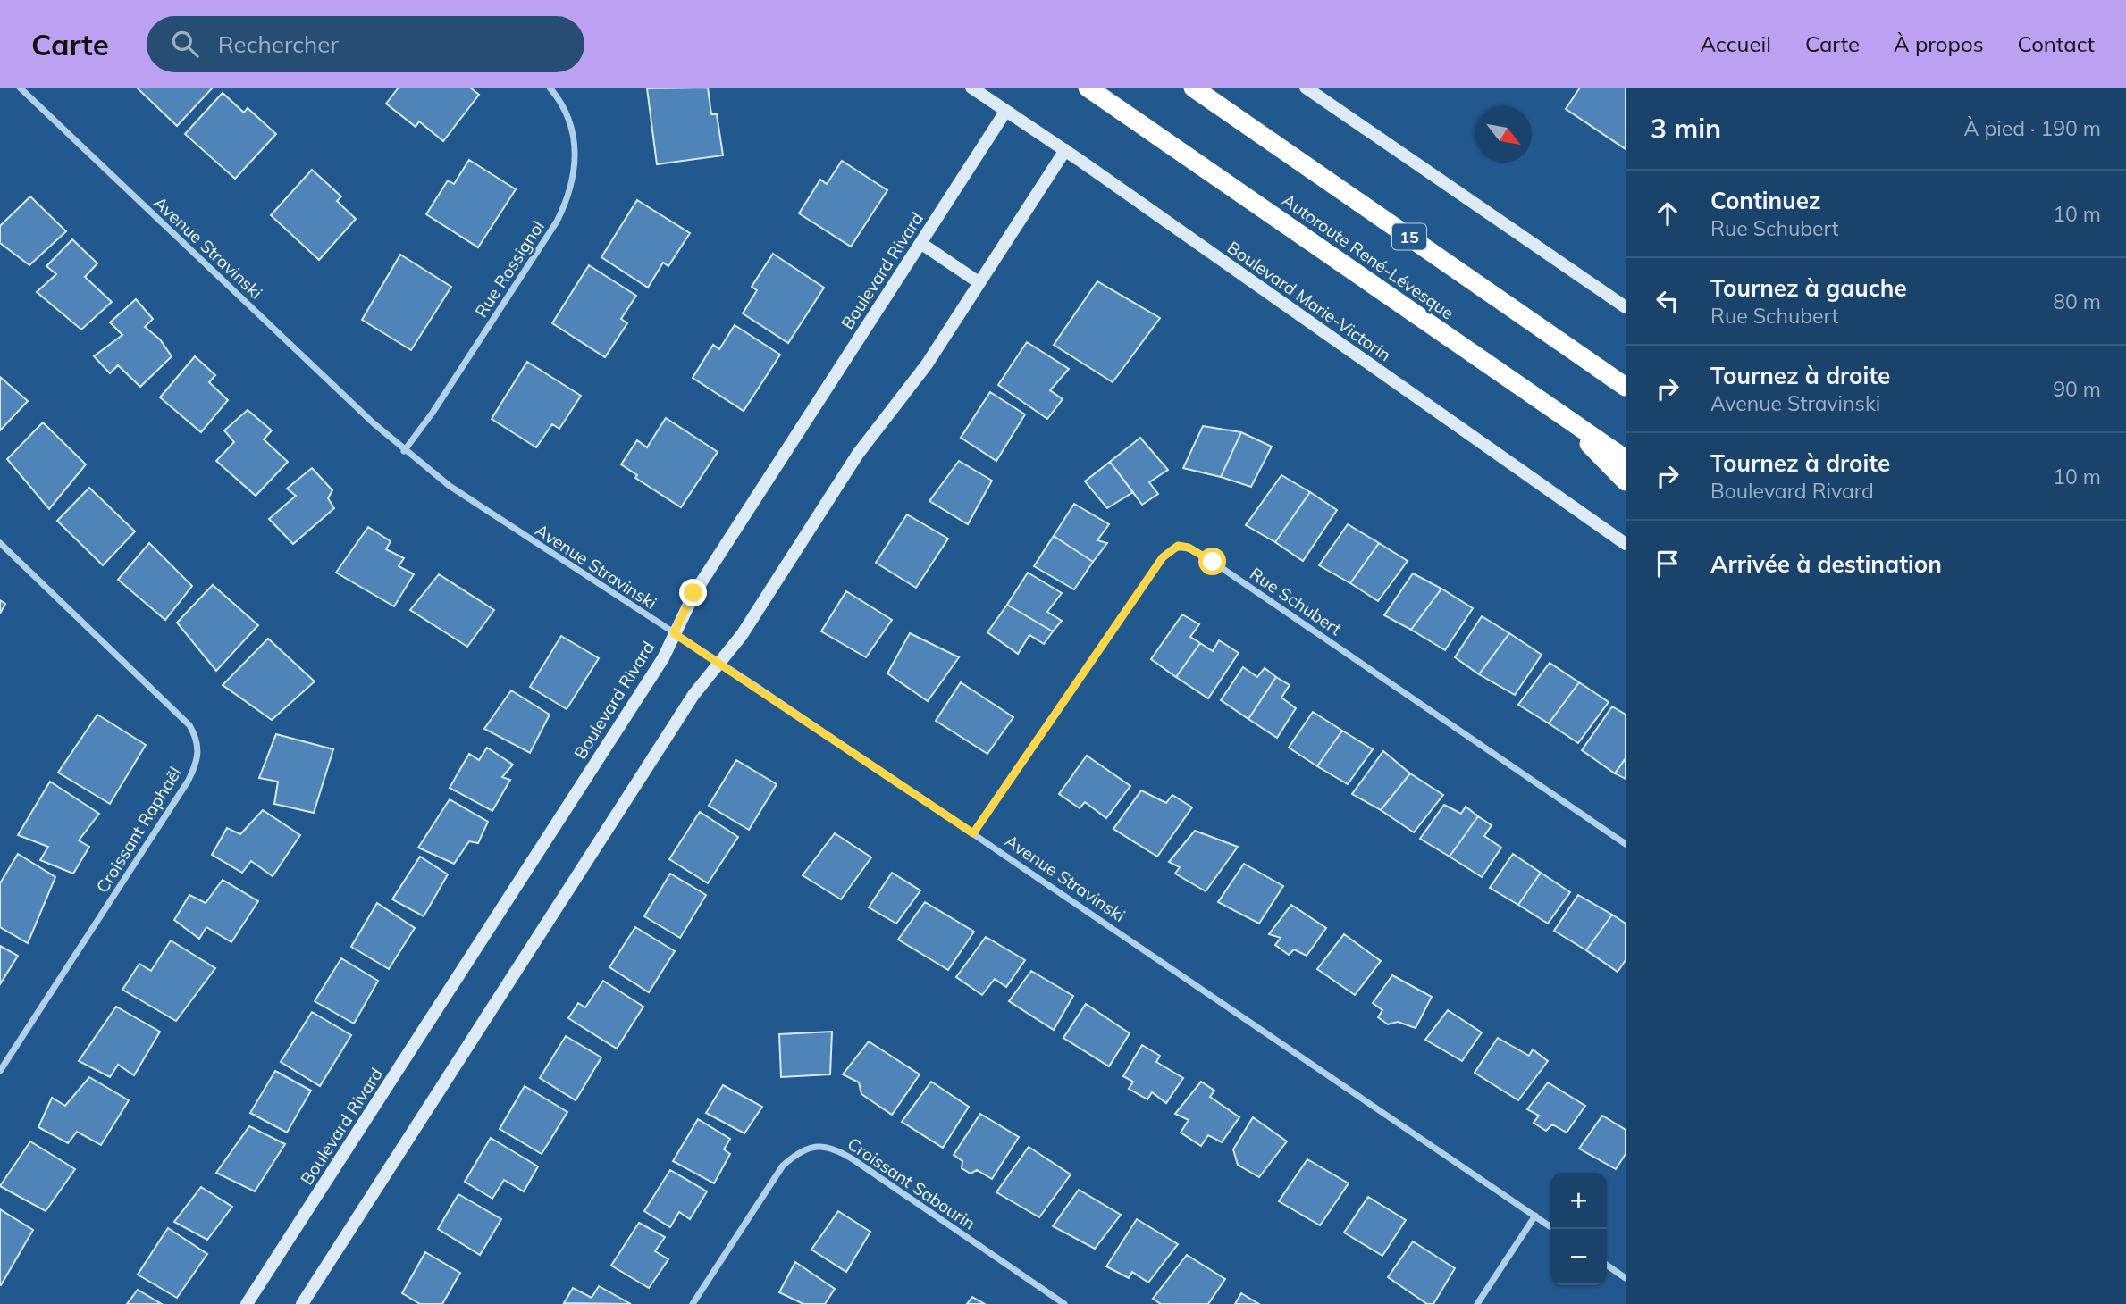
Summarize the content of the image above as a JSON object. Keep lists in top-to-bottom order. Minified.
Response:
{"streets":{"highway":["15","Autoroute René-Lévesque"],"street":["Avenue Stravinski","Rue Rossignol","Boulevard Rivard","Boulevard Marie-Victorin","Rue Schubert","Croissant Raphaël","Croissant Sabourin"]},"crossings":[["Avenue Stravinski","Rue Rossignol"],["Avenue Stravinski","Boulevard Rivard"],["Avenue Stravinski","Rue Schubert"],["Boulevard Rivard","Boulevard Marie-Victorin"]],"north":"bottom right","page":{"header":"Carte","search":"Rechercher","nav":["Accueil","Carte","À propos","Contact"],"heading":["3 min","À pied · 190 m"],"list":[["Continuez","Rue Schubert","10 m"],["Tournez à gauche","Rue Schubert","80 m"],["Tournez à droite","Avenue Stravinski","90 m"],["Tournez à droite","Boulevard Rivard","10 m"],"Arrivée à destination"],"map_buttons":["+","−"]}}
